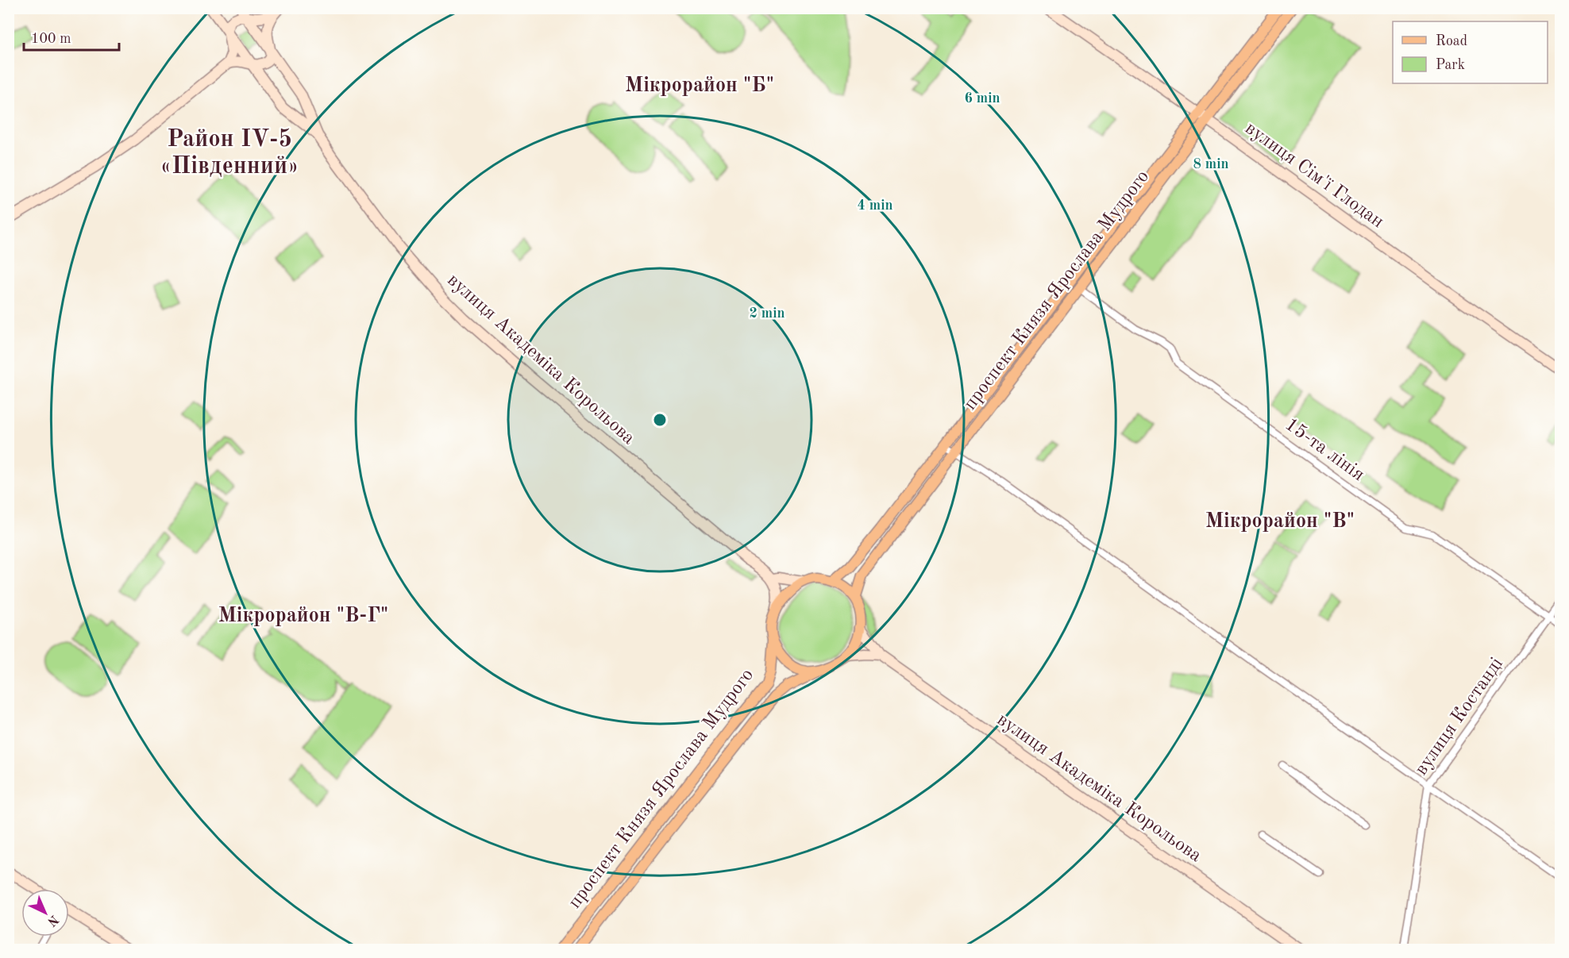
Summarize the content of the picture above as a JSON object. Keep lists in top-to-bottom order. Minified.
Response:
{"streets":{"main road":["вулиця Сім'ї Глодан","проспект Князя Ярослава Мудрого","вулиця Академіка Корольова"],"street":["15-та лінія","вулиця Костанді"]},"crossings":[["вулиця Сім'ї Глодан","проспект Князя Ярослава Мудрого"],["проспект Князя Ярослава Мудрого","вулиця Академіка Корольова"],["проспект Князя Ярослава Мудрого","15-та лінія"],["15-та лінія","вулиця Костанді"]],"districts":["Мікрорайон \"Б\"","Район IV-5 «Південний»","Мікрорайон \"В\"","Мікрорайон \"В-Г\""],"legend":["Road","Park"],"scale_bar":"100 m","north":"bottom right","rings":["6 min","8 min","4 min","2 min"]}
